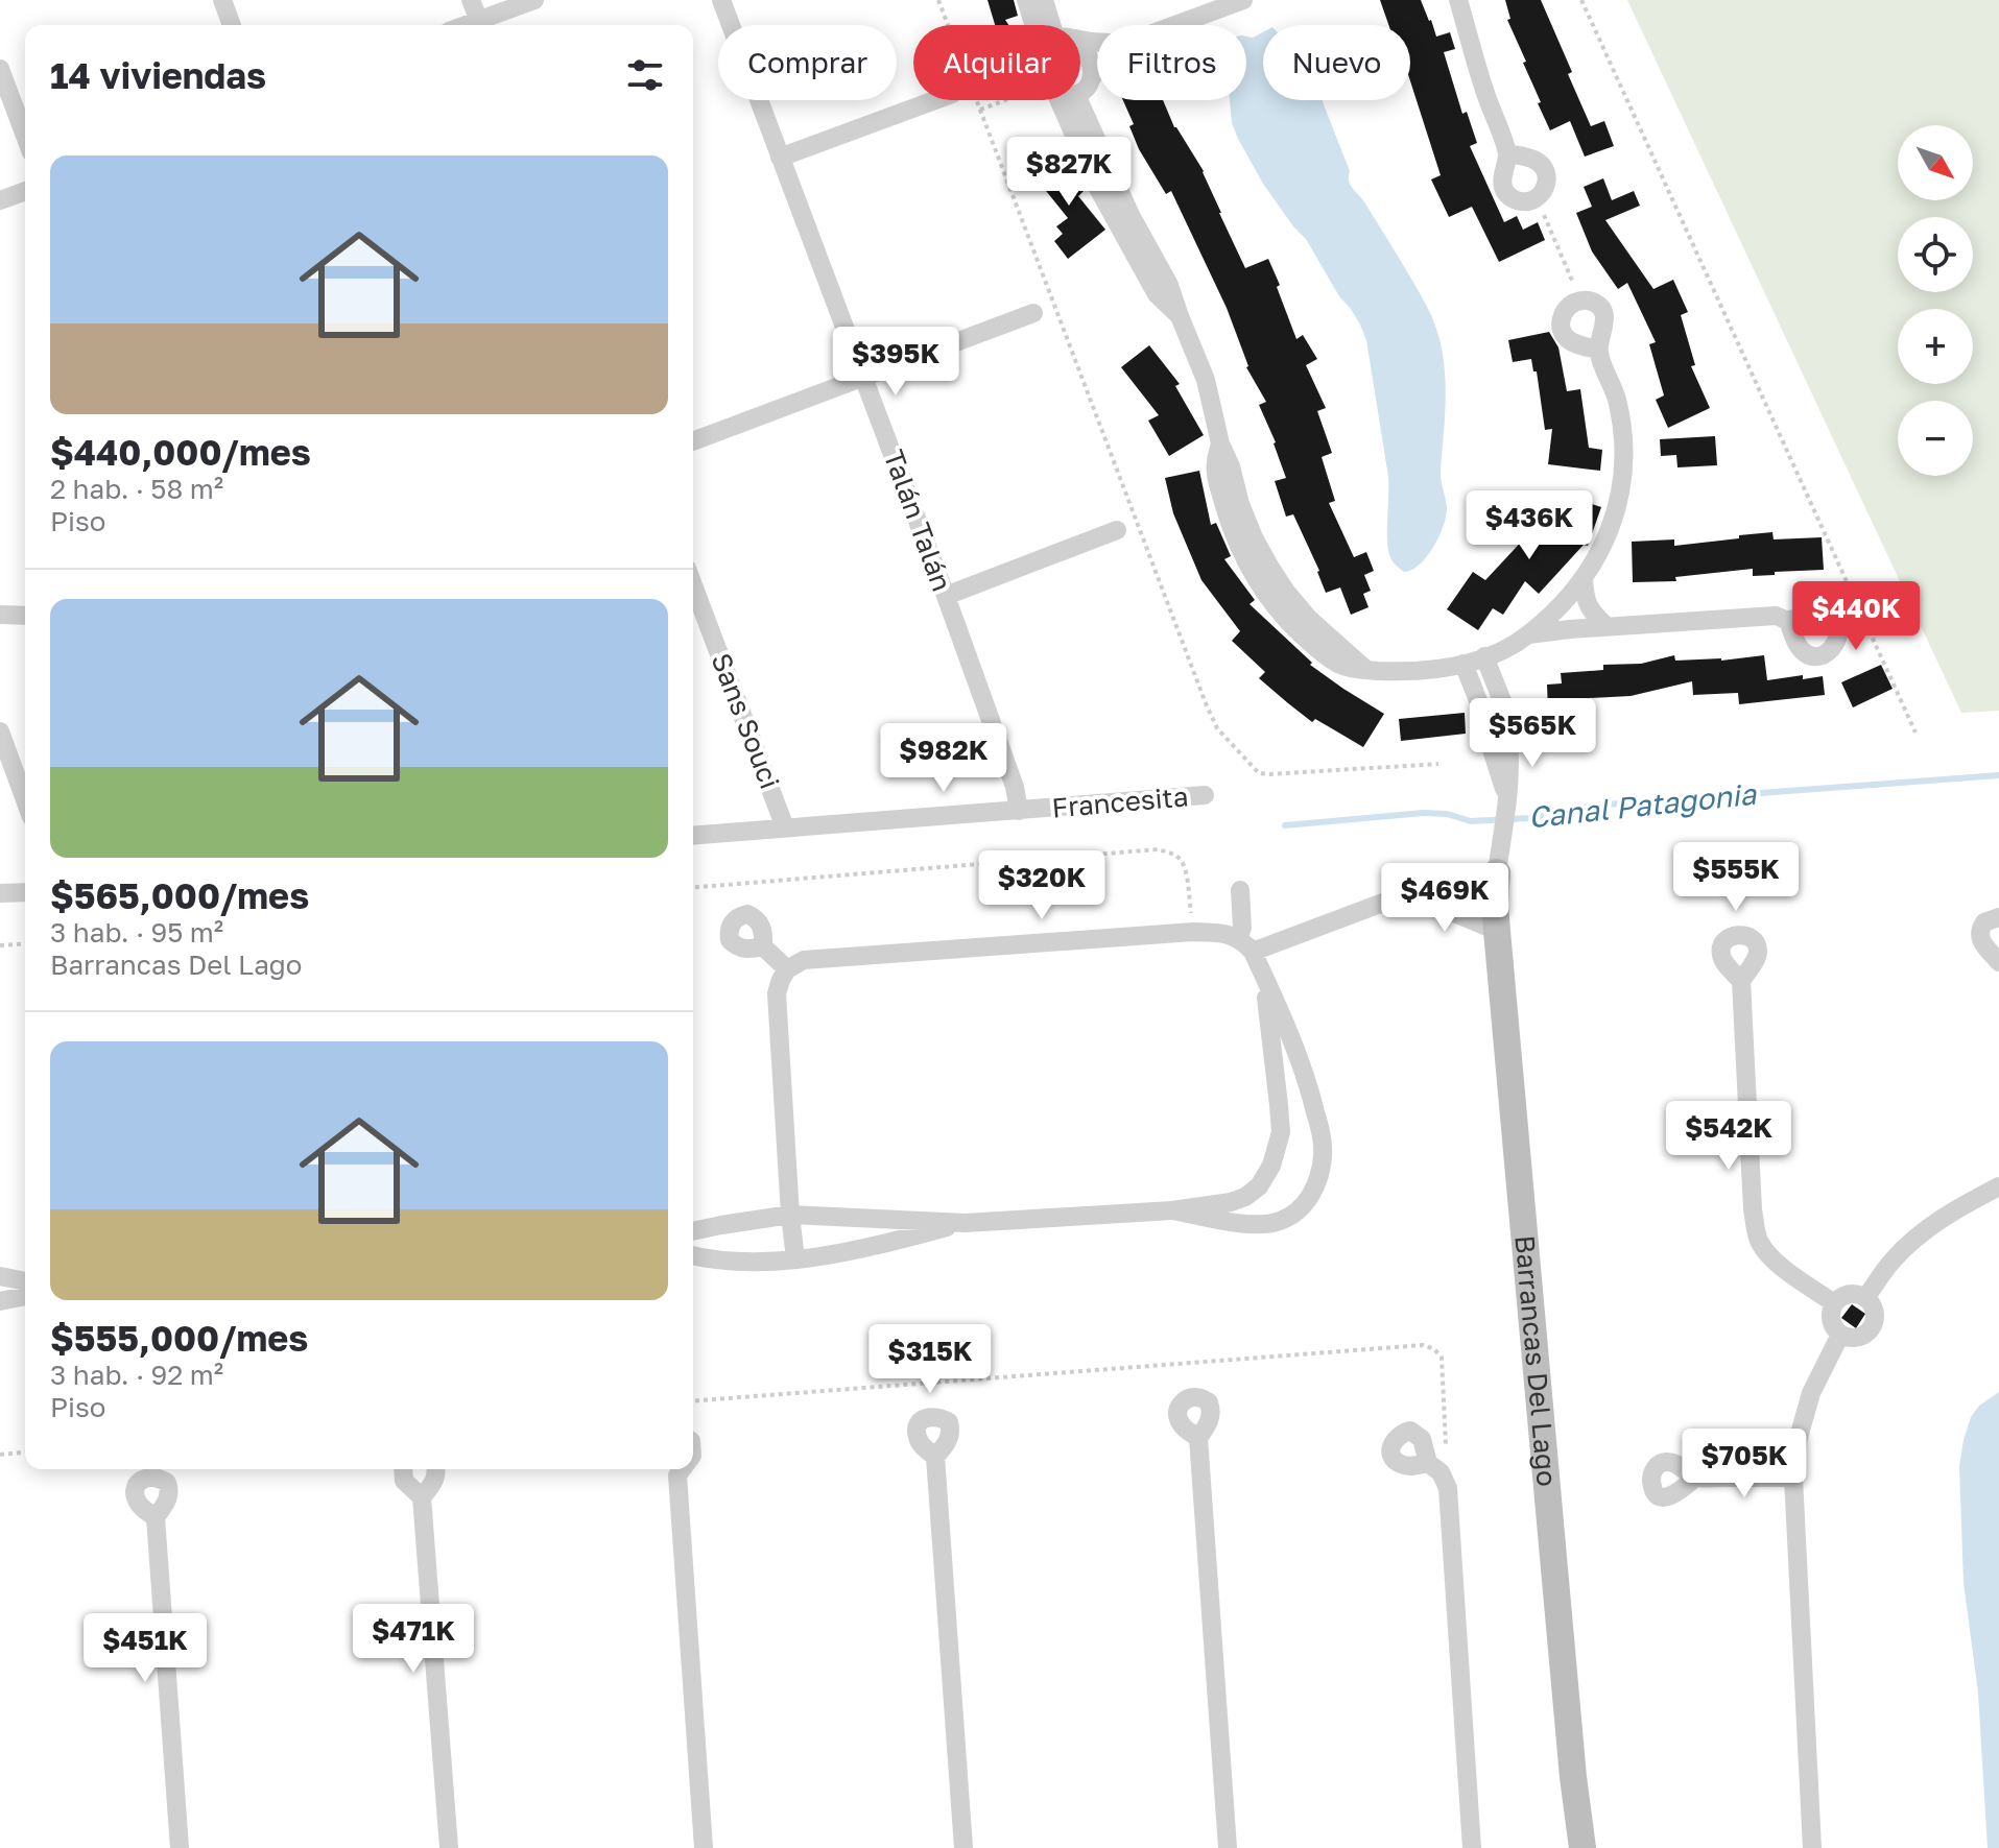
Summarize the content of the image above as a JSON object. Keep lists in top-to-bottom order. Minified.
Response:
{"streets":{"street":["Talán Talán","Sans Souci","Francesita","Barrancas Del Lago"]},"crossings":[["Talán Talán","Francesita"],["Sans Souci","Francesita"]],"water":["Canal Patagonia"],"north":"bottom right","page":{"chip":["Comprar","Alquilar","Filtros","Nuevo"],"heading":"14 viviendas","map_buttons":["+","−"],"list":[{"name":"$440,000/mes","note":"2 hab. · 58 m² · Piso"},{"name":"$565,000/mes","note":"3 hab. · 95 m² · Barrancas Del Lago"},{"name":"$555,000/mes","note":"3 hab. · 92 m² · Piso"}],"price":["$827K","$395K","$436K","$440K","$565K","$982K","$555K","$320K","$469K","$542K","$315K","$705K","$471K","$451K"]}}
